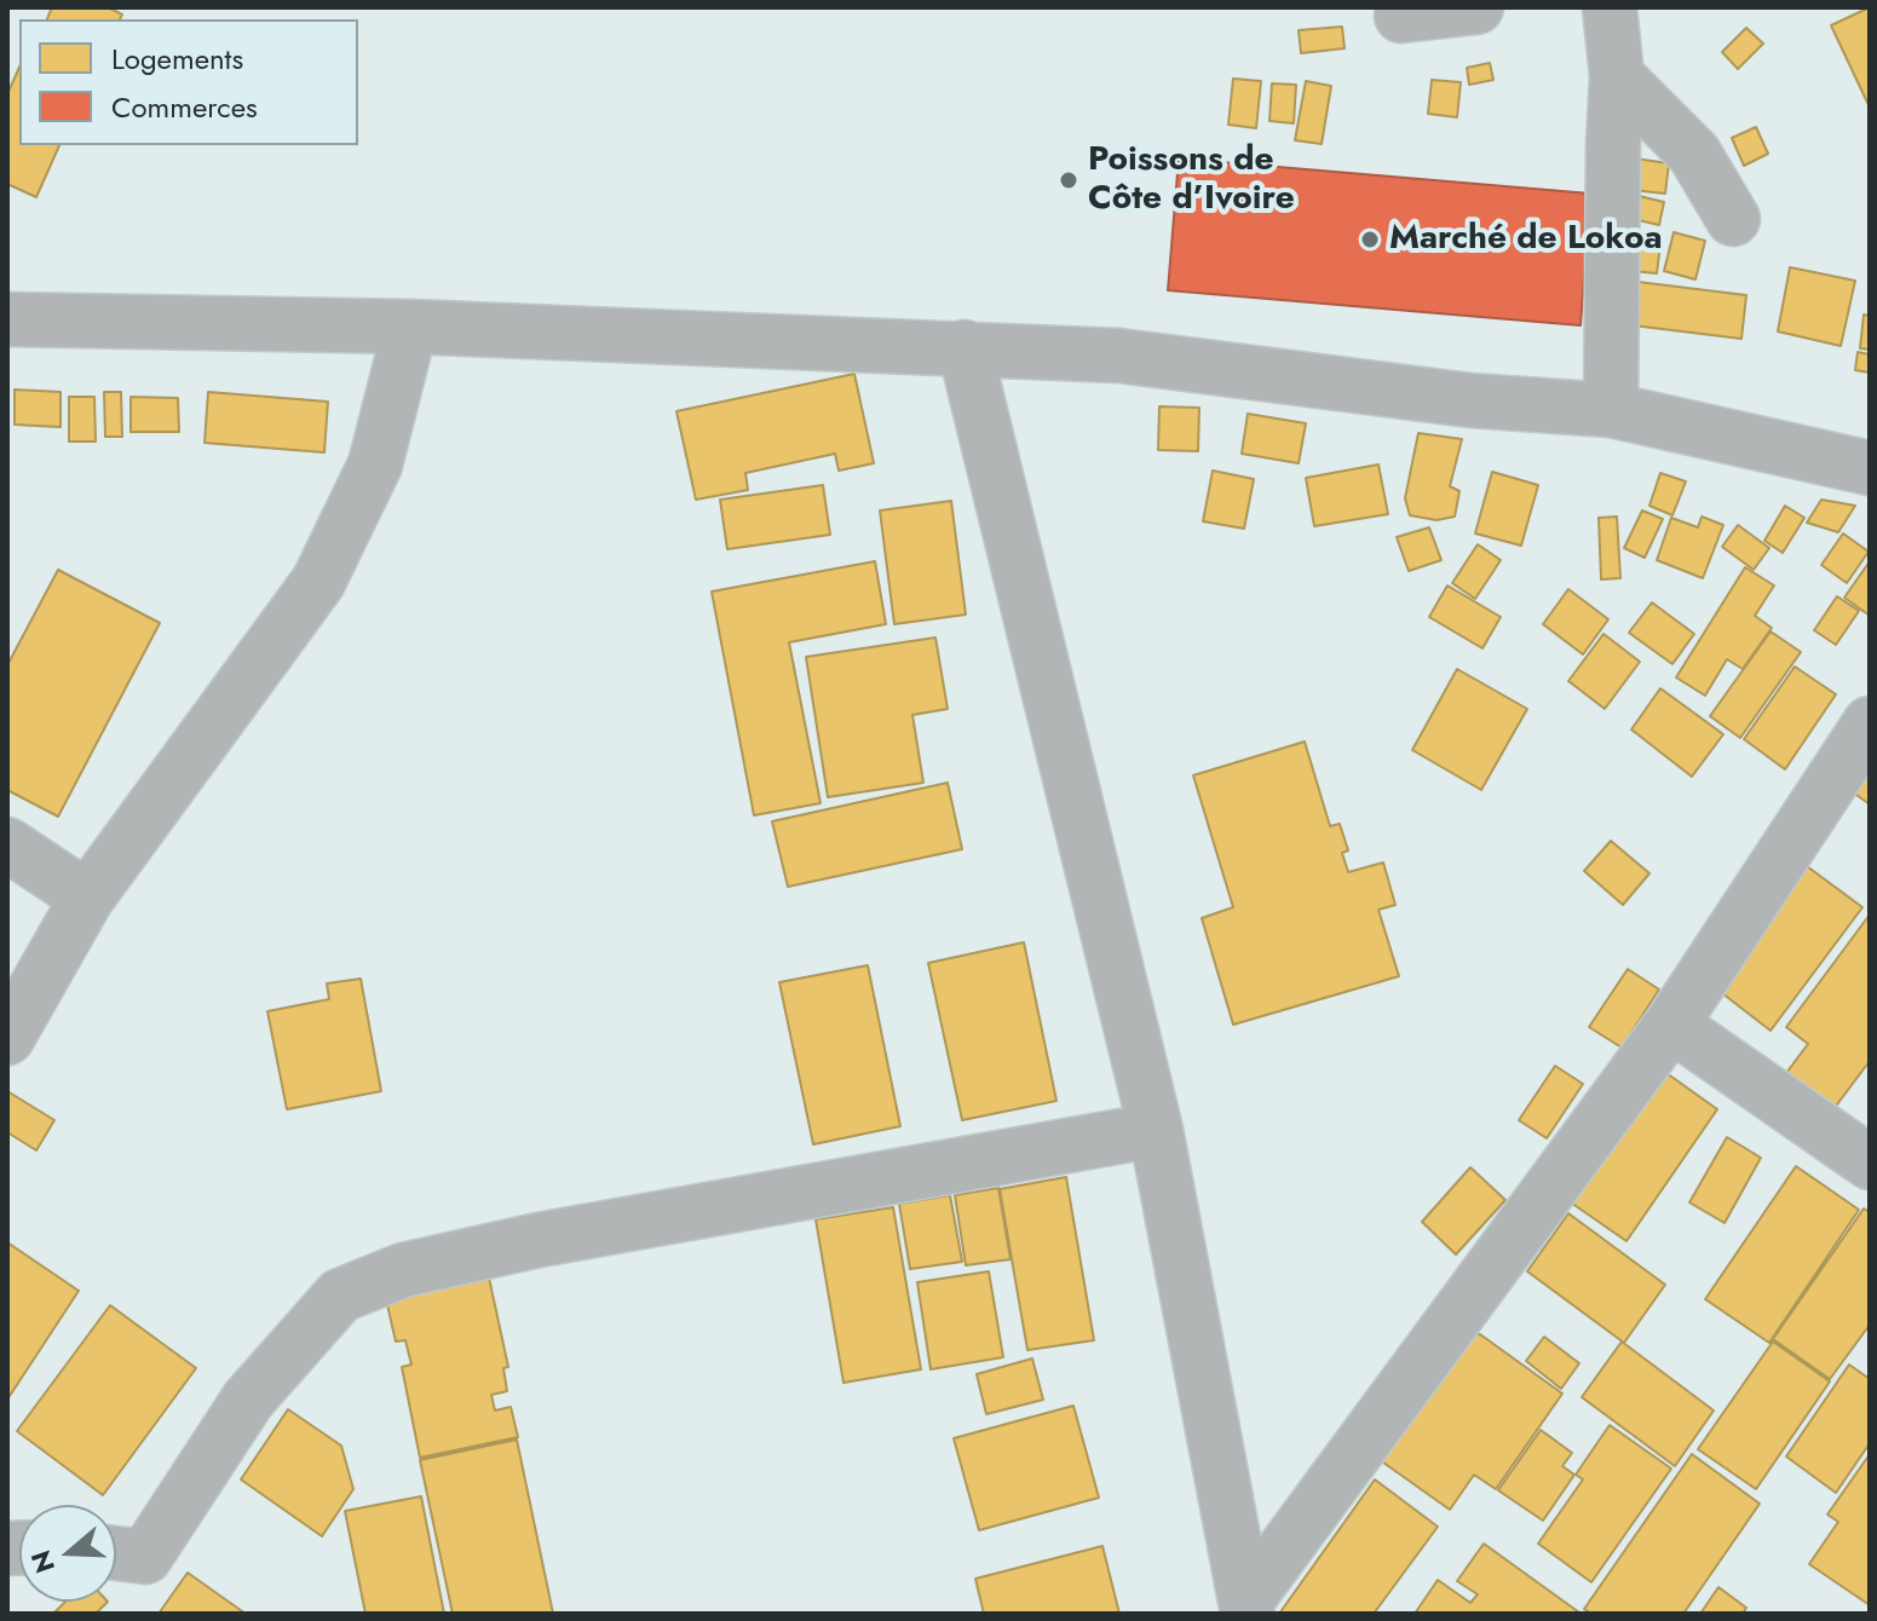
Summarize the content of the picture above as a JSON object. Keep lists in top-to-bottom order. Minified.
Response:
{"places":["Poissons de Côte d’Ivoire","Marché de Lokoa"],"legend":["Logements","Commerces"],"north":"left"}
